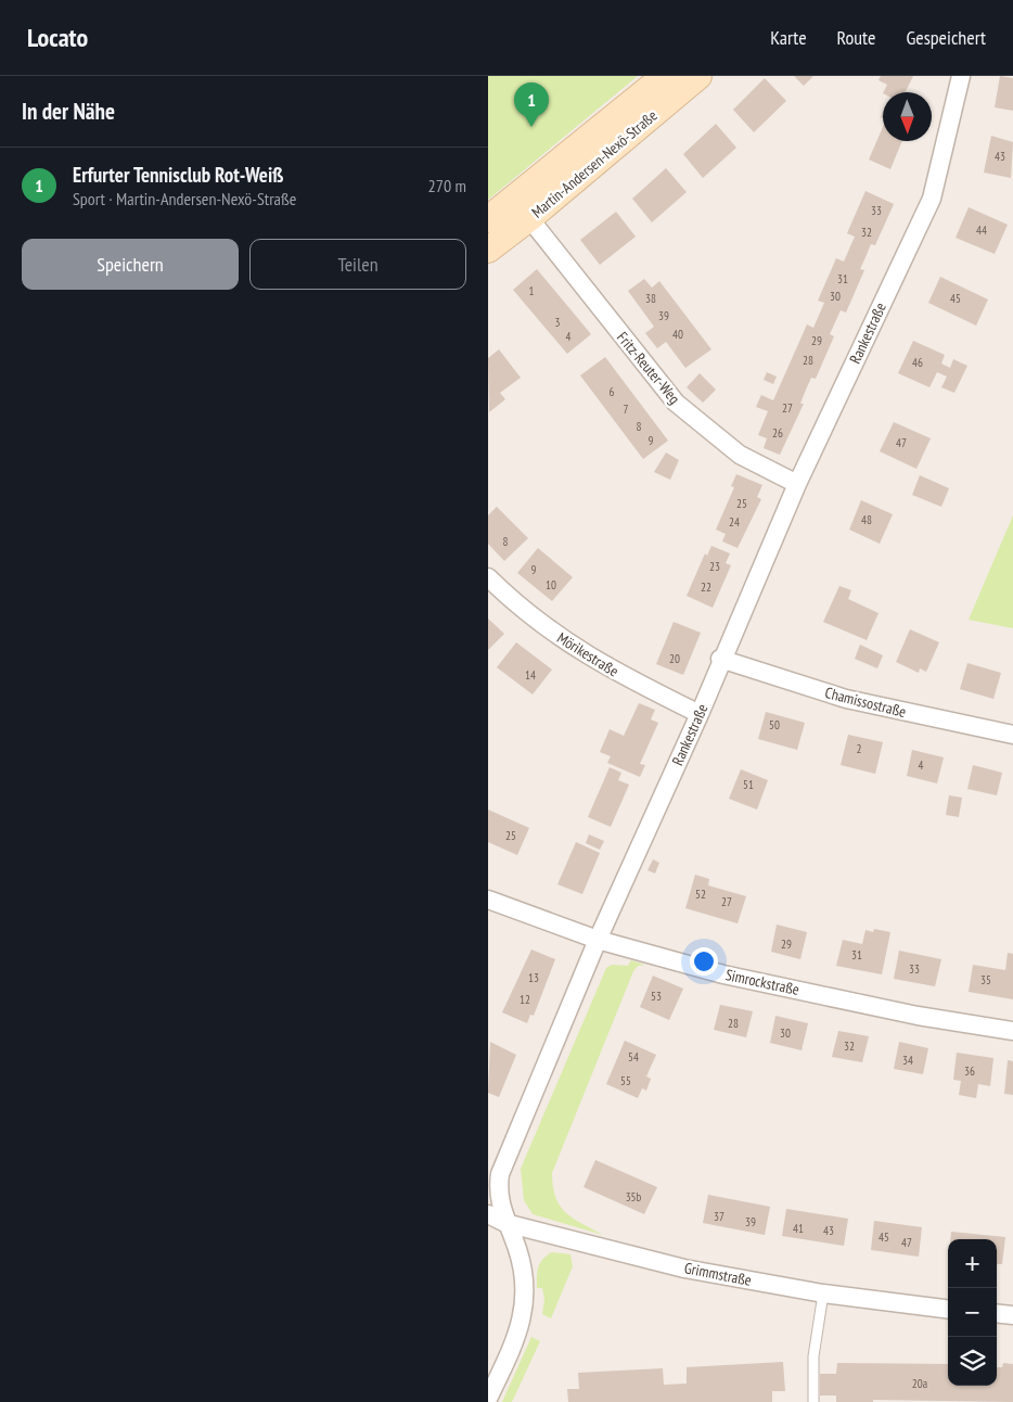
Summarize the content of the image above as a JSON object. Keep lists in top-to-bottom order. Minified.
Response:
{"streets":{"main road":["Martin-Andersen-Nexö-Straße"],"street":["Rankestraße","Fritz-Reuter-Weg","Mörikestraße","Chamissostraße","Simrockstraße","Grimmstraße"]},"crossings":[["Martin-Andersen-Nexö-Straße","Fritz-Reuter-Weg"],["Rankestraße","Fritz-Reuter-Weg"],["Rankestraße","Mörikestraße"],["Rankestraße","Chamissostraße"],["Rankestraße","Simrockstraße"],["Rankestraße","Grimmstraße"]],"house_numbers":["43","33","44","32","31","1","30","38","45","39","3","40","4","29","28","46","6","27","7","8","26","9","47","25","48","24","8","23","9","10","22","20","14","50","2","4","51","25","52","27","29","31","33","13","35","53","12","28","30","32","54","34","36","55","35b","37","39","41","43","45","47","20a"],"north":"bottom","page":{"header":"Locato","nav":["Karte","Route","Gespeichert"],"heading":"In der Nähe","pins":"1","list":[{"mark":"1","name":"Erfurter Tennisclub Rot-Weiß","note":"Sport · Martin-Andersen-Nexö-Straße","value":"270 m"}],"buttons":["Speichern","Teilen"],"map_buttons":["+","−"]}}
